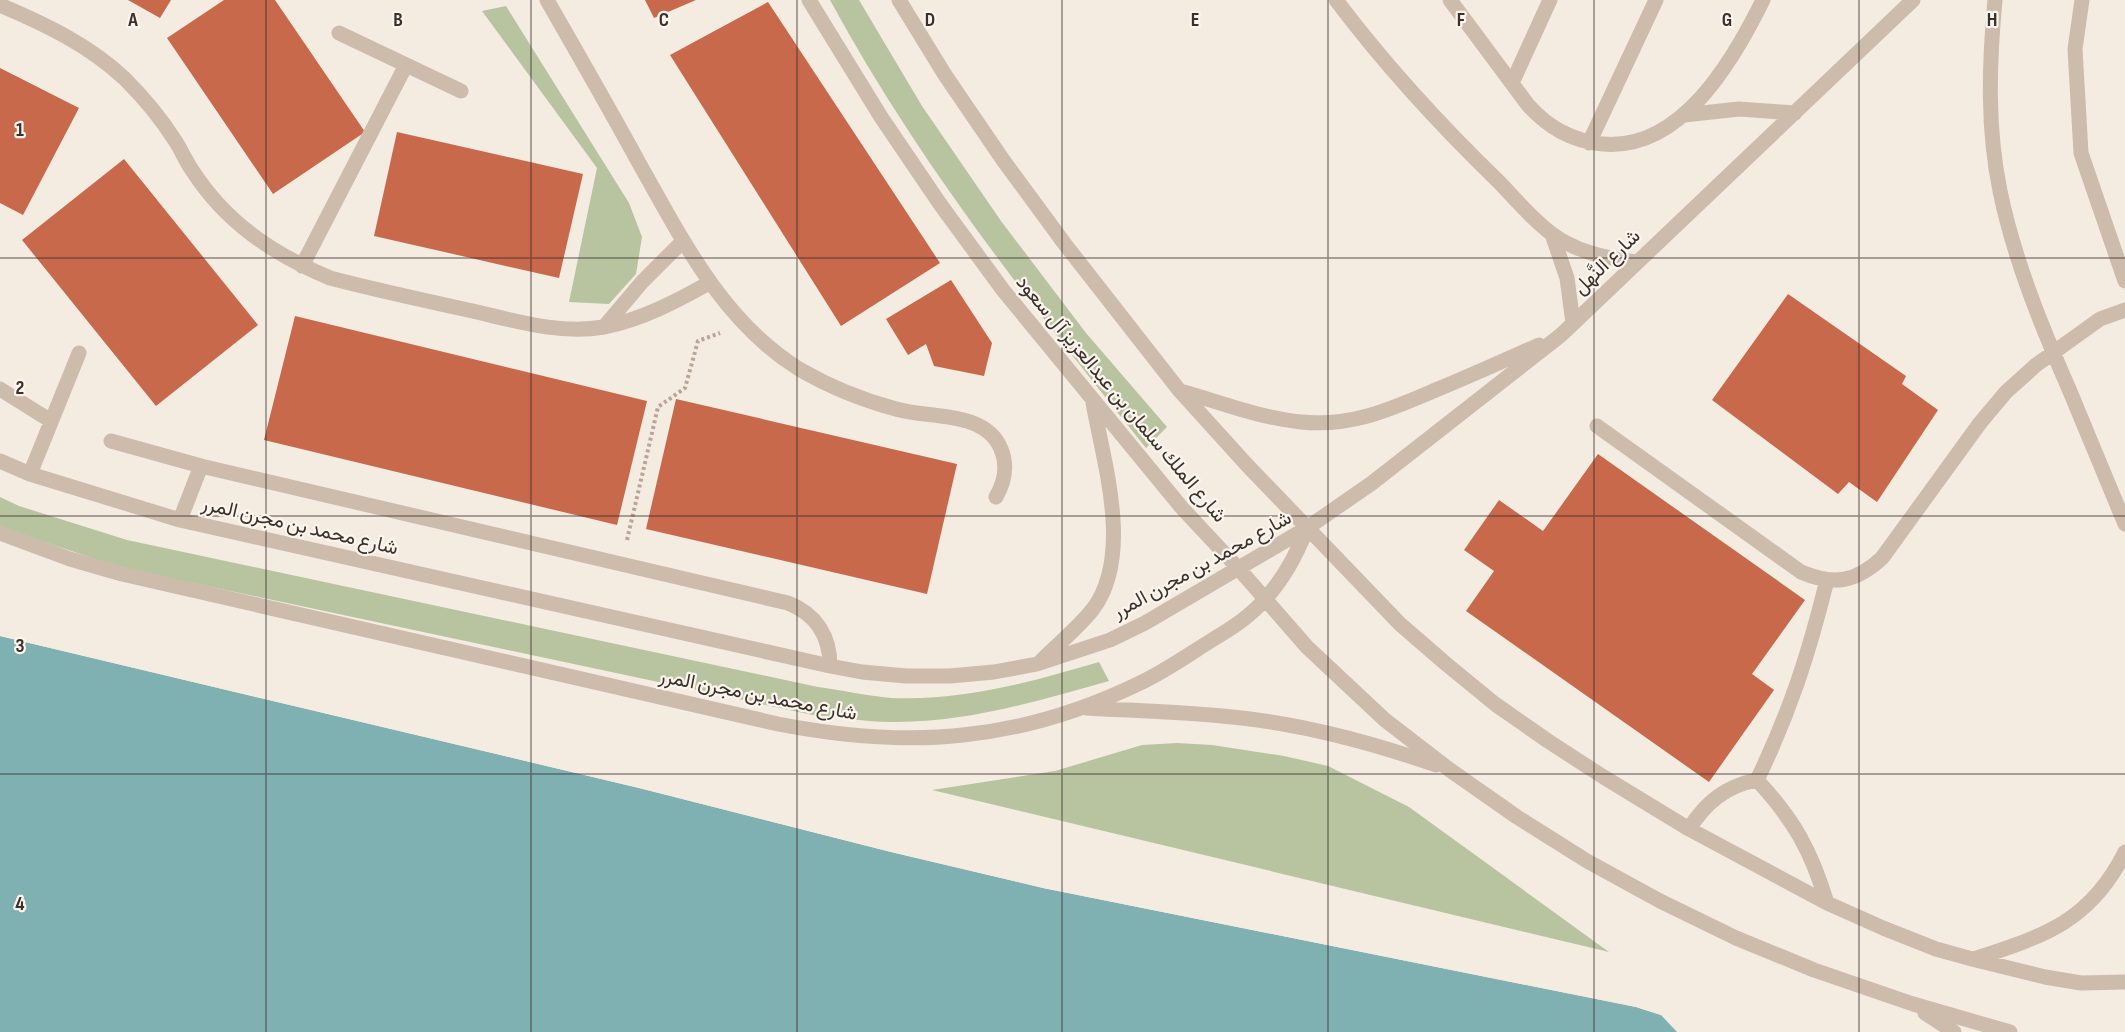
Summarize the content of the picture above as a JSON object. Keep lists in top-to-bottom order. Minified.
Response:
{"streets":{"street":["شارع النَّهل","شارع الملك سلمان بن عبدالعزيز آل سعود","شارع محمد بن مجرن المرر"]},"crossings":[["شارع النَّهل","شارع محمد بن مجرن المرر"],["شارع الملك سلمان بن عبدالعزيز آل سعود","شارع محمد بن مجرن المرر"]],"grid":{"columns":["A","B","C","D","E","F","G","H"],"rows":["1","2","3","4"]}}
